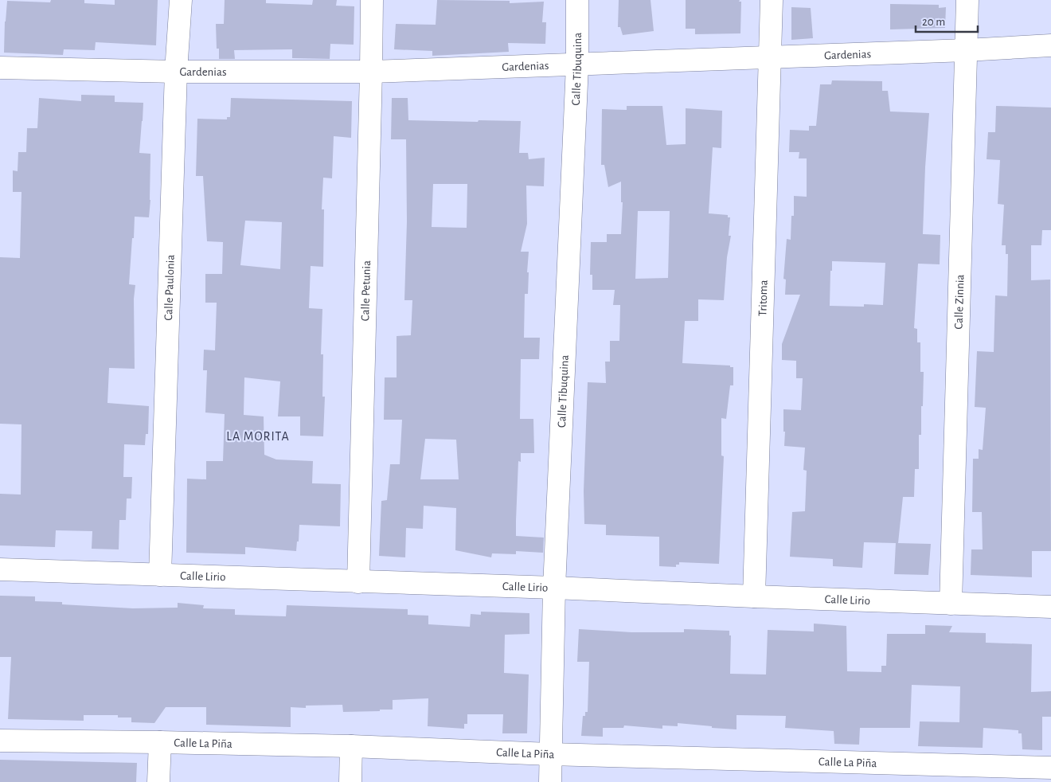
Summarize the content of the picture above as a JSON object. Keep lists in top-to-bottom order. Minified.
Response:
{"streets":{"street":["Gardenias","Calle Tibuquina","Calle Paulonia","Calle Petunia","Tritoma","Calle Zinnia","Calle Lirio","Calle La Piña"]},"crossings":[["Gardenias","Calle Tibuquina"],["Gardenias","Calle Paulonia"],["Gardenias","Calle Petunia"],["Gardenias","Tritoma"],["Gardenias","Calle Zinnia"],["Calle Tibuquina","Calle Lirio"],["Calle Tibuquina","Calle La Piña"],["Calle Paulonia","Calle Lirio"],["Calle Petunia","Calle Lirio"],["Tritoma","Calle Lirio"],["Calle Zinnia","Calle Lirio"]],"districts":["LA MORITA"],"scale_bar":"20 m"}
